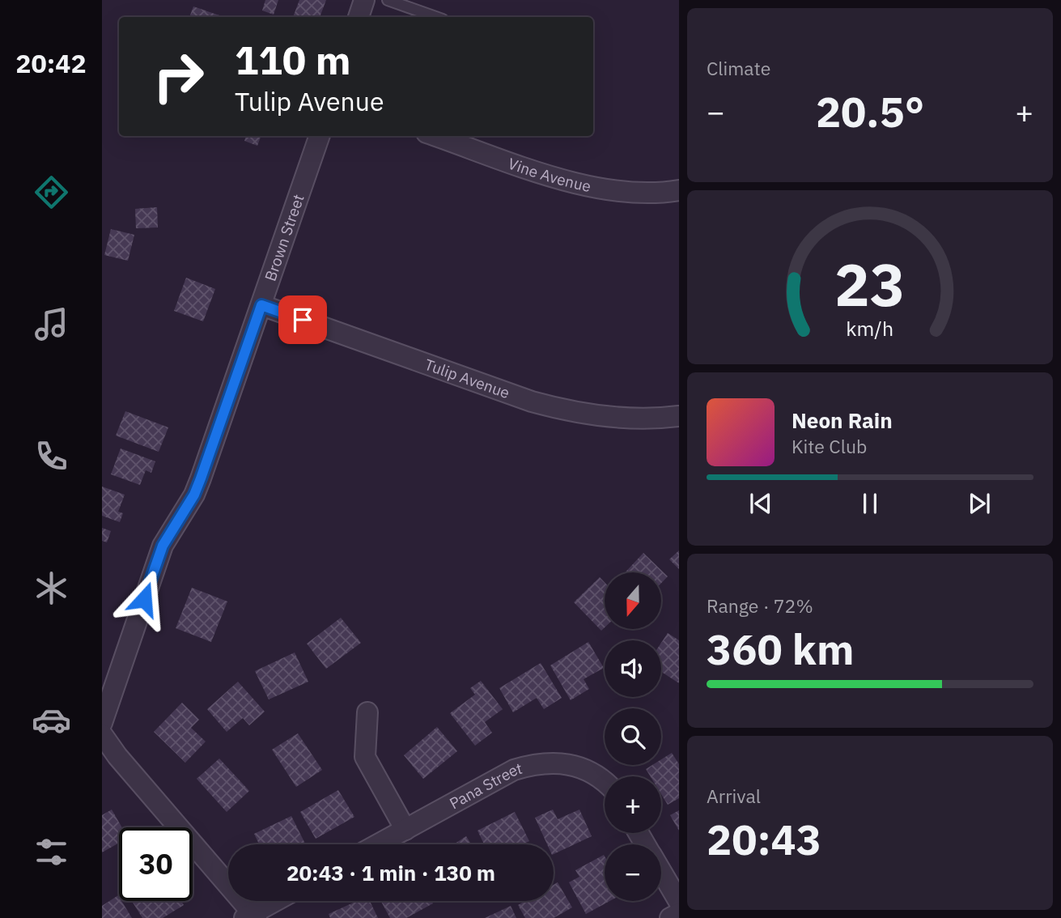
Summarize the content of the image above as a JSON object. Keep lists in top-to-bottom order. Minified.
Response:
{"streets":{"street":["Vine Avenue","Brown Street","Tulip Avenue","Pana Street"]},"crossings":[["Brown Street","Tulip Avenue"]],"north":"bottom","page":{"tabs":"20:42","tile":["Climate",["Range · 72%","360 km"],["Arrival","20:43"]],"turn":["110 m","Tulip Avenue"],"heat":["−","20.5°","+"],"song":["Neon Rain","Kite Club"],"map_buttons":["+","−"],"limit":"30","trip":"20:43 · 1 min · 130 m","gauge":["23","km/h"]}}
